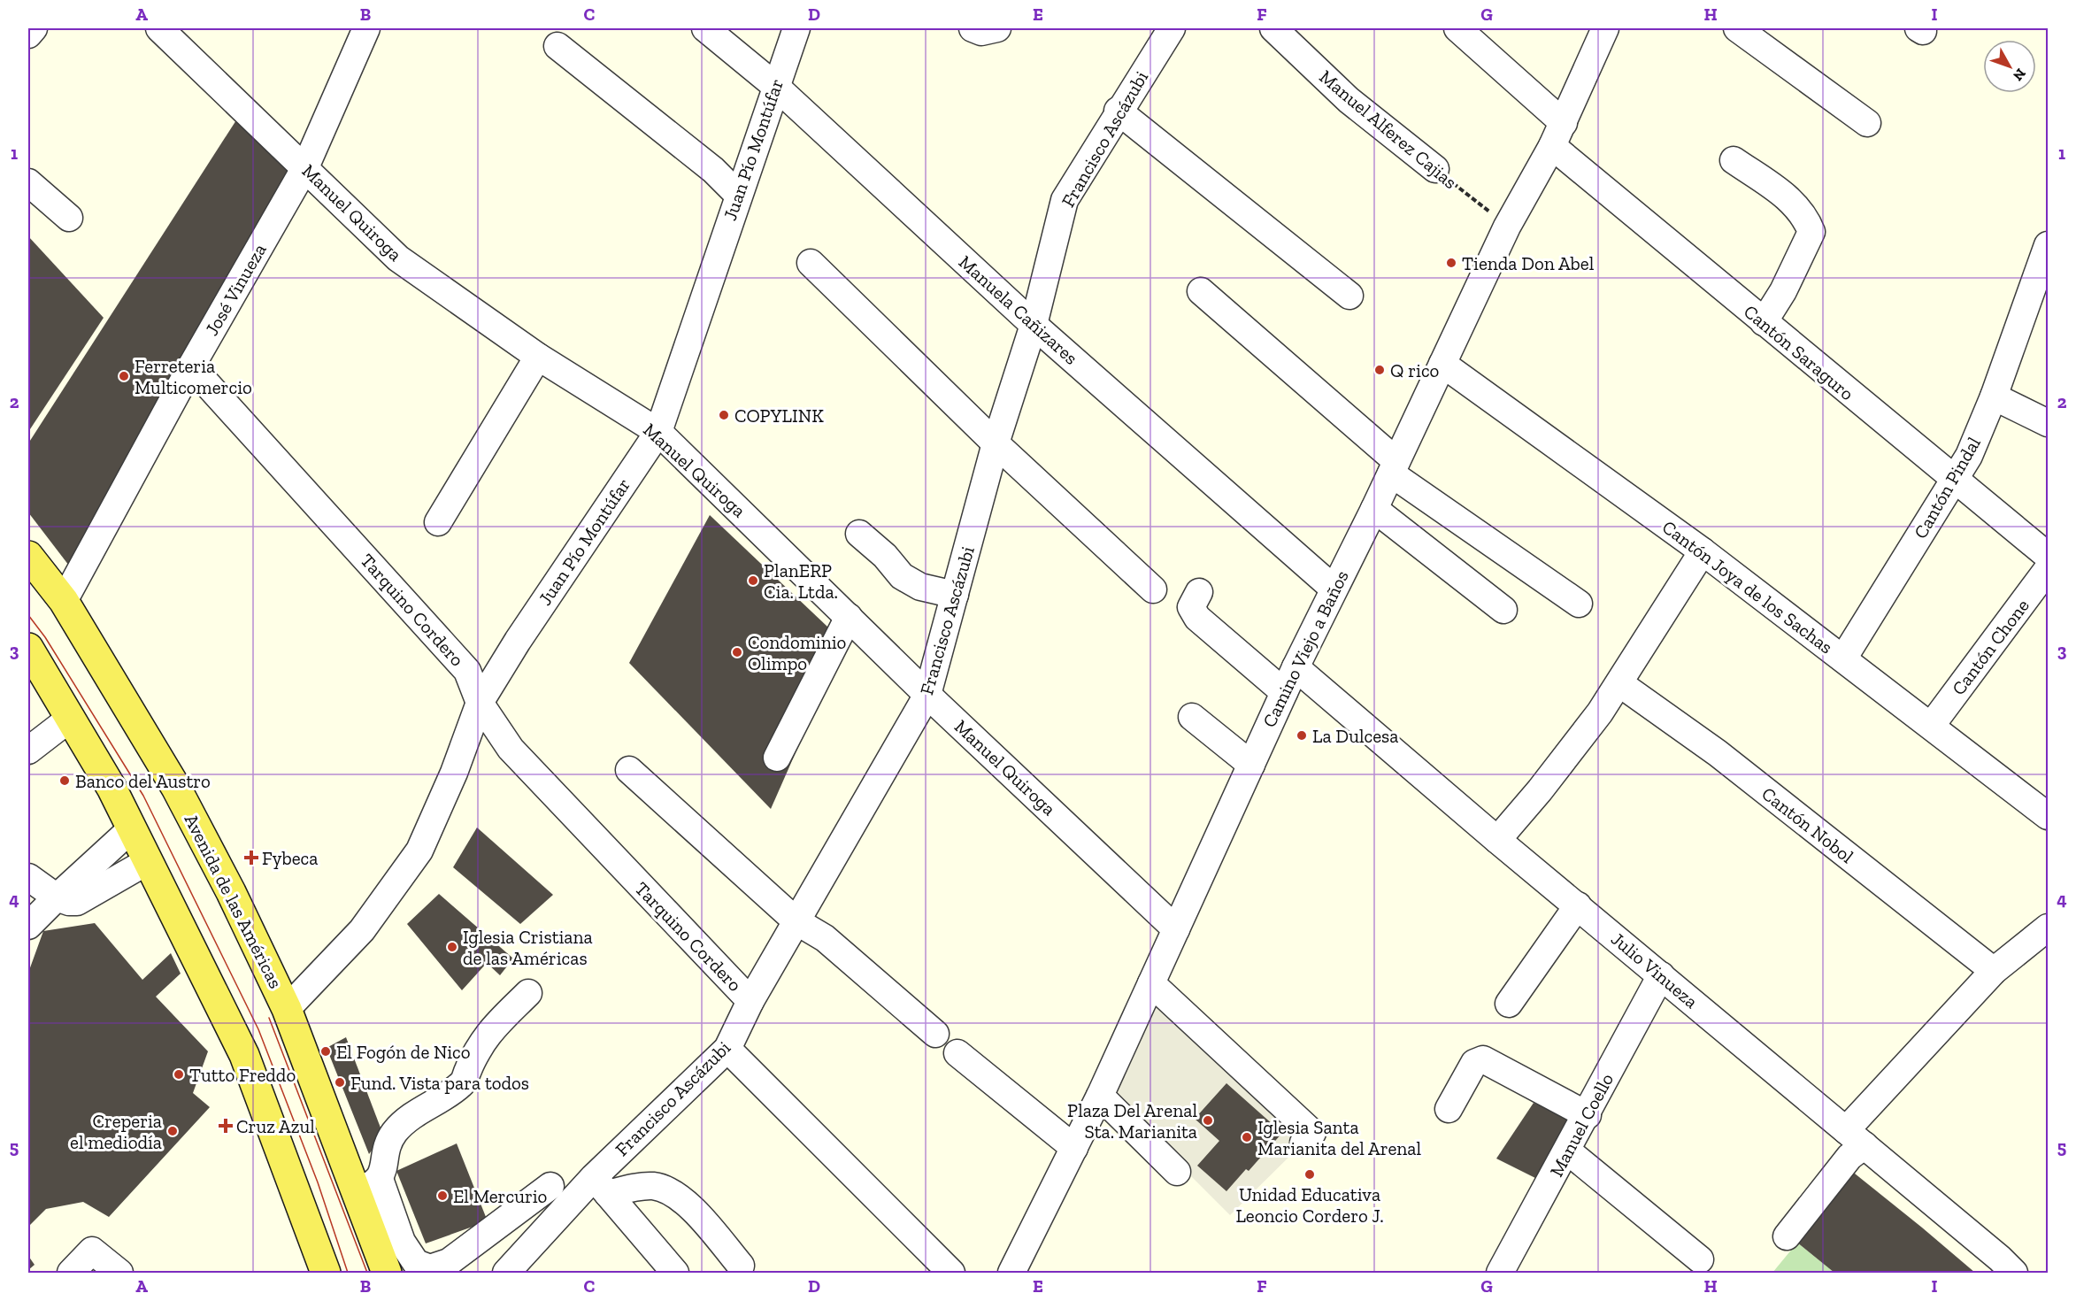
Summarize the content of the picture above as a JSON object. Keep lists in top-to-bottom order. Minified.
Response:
{"streets":{"main road":["Avenida de las Américas"],"street":["Manuel Alferez Cajias","Francisco Ascázubi","Juan Pío Montúfar","Manuel Quiroga","José Vinueza","Manuela Cañizares","Cantón Saraguro","Cantón Pindal","Cantón Joya de los Sachas","Tarquino Cordero","Cantón Chone","Camino Viejo a Baños","Cantón Nobol","Julio Vinueza","Manuel Coello"]},"crossings":[["Manuel Alferez Cajias","Camino Viejo a Baños"],["Francisco Ascázubi","Manuel Quiroga"],["Francisco Ascázubi","Manuela Cañizares"],["Francisco Ascázubi","Tarquino Cordero"],["Juan Pío Montúfar","Manuel Quiroga"],["Juan Pío Montúfar","Manuela Cañizares"],["Juan Pío Montúfar","Tarquino Cordero"],["Juan Pío Montúfar","Avenida de las Américas"],["Manuel Quiroga","José Vinueza"],["Manuel Quiroga","Camino Viejo a Baños"],["José Vinueza","Tarquino Cordero"],["José Vinueza","Avenida de las Américas"],["Manuela Cañizares","Camino Viejo a Baños"],["Cantón Saraguro","Cantón Pindal"],["Cantón Saraguro","Camino Viejo a Baños"],["Cantón Pindal","Cantón Joya de los Sachas"],["Cantón Joya de los Sachas","Cantón Chone"],["Cantón Joya de los Sachas","Camino Viejo a Baños"],["Camino Viejo a Baños","Julio Vinueza"],["Julio Vinueza","Manuel Coello"]],"places":{"other":["Tienda Don Abel","Q rico","Ferreteria Multicomercio","COPYLINK","PlanERP Cia. Ltda.","Condominio Olimpo","La Dulcesa","Banco del Austro","Iglesia Cristiana de las Américas","El Fogón de Nico","Tutto Freddo","Fund. Vista para todos","Plaza Del Arenal Sta. Marianita","Creperia el mediodía","Iglesia Santa Marianita del Arenal","Unidad Educativa Leoncio Cordero J.","El Mercurio"],"health":["Fybeca","Cruz Azul"]},"north":"bottom right","grid":{"columns":["A","B","C","D","E","F","G","H","I"],"rows":["1","2","3","4","5"]}}
